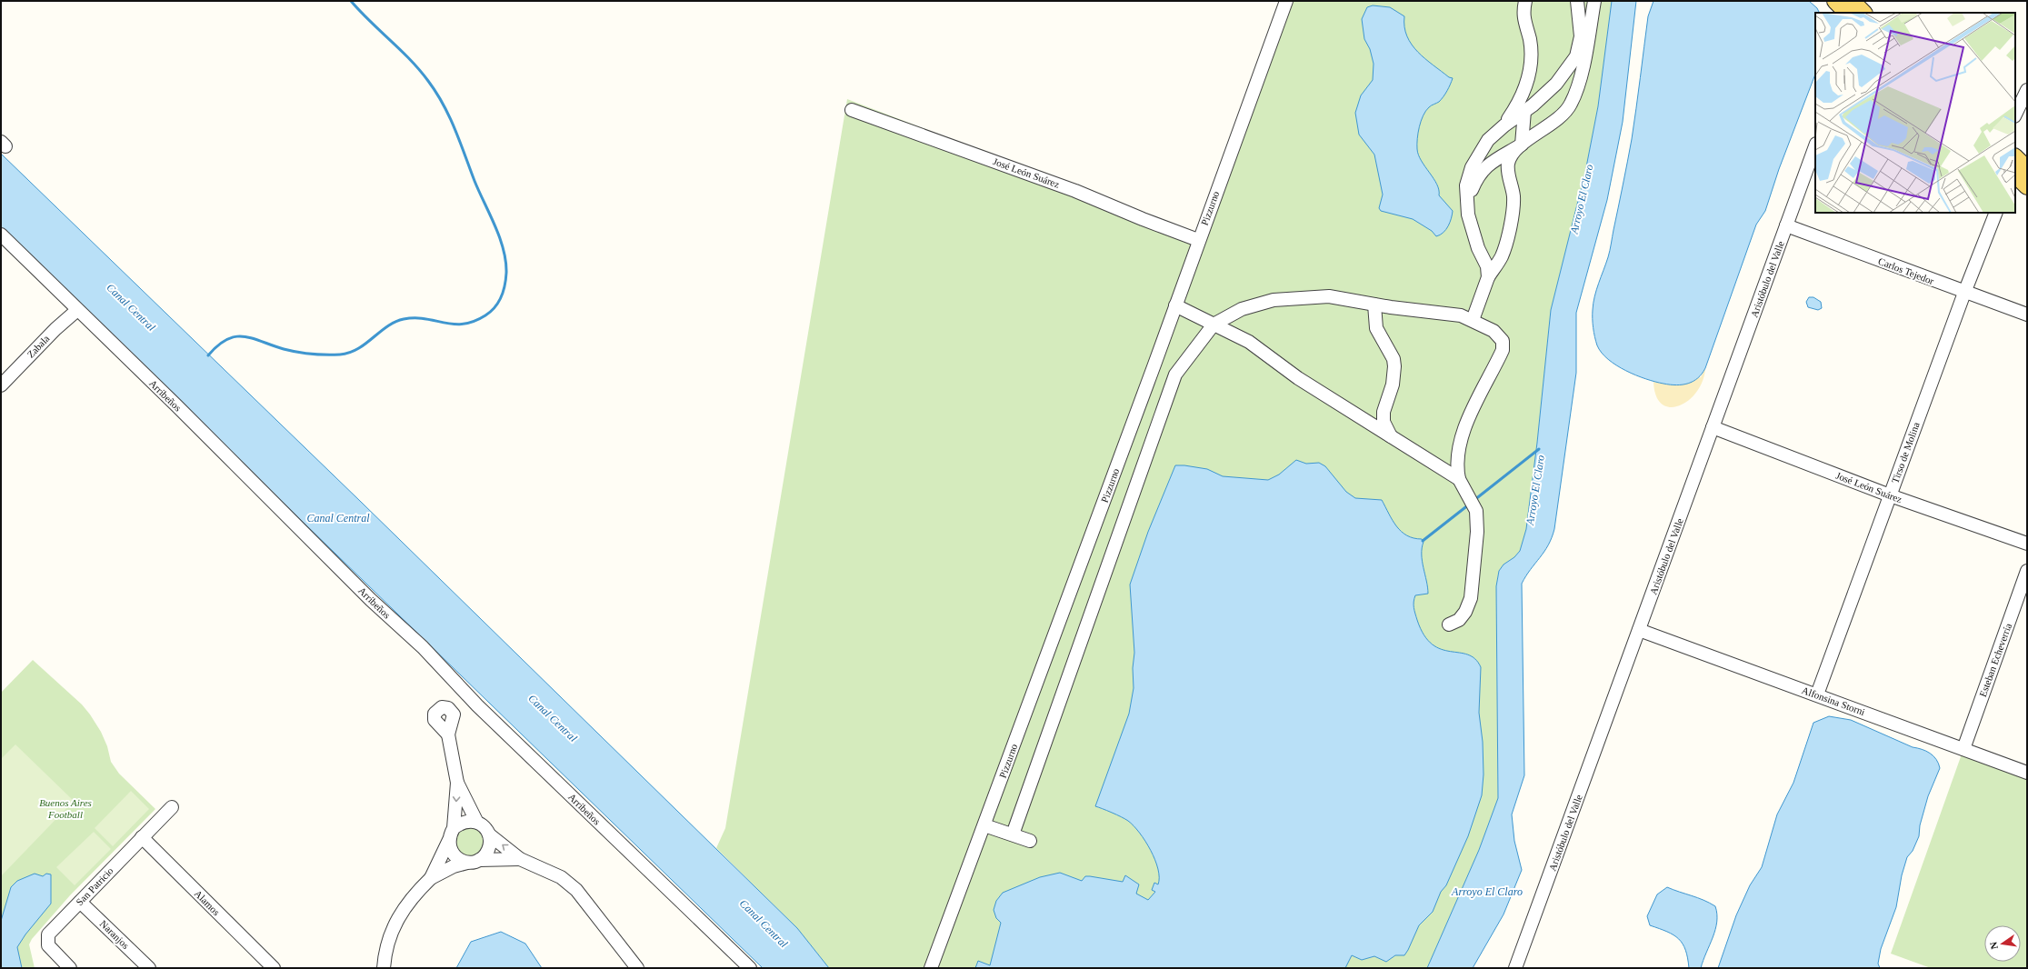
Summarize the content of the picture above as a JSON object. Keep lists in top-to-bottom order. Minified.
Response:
{"streets":{"street":["José León Suárez","Pizzurno","Carlos Tejedor","Aristóbulo del Valle","Zabala","Arribeños","Tirso de Molina","Esteban Echeverría","Alfonsina Storni","San Patricio","Alamos","Naranjos"]},"crossings":[["José León Suárez","Pizzurno"],["José León Suárez","Aristóbulo del Valle"],["José León Suárez","Tirso de Molina"],["Carlos Tejedor","Aristóbulo del Valle"],["Carlos Tejedor","Tirso de Molina"],["Aristóbulo del Valle","Alfonsina Storni"],["Zabala","Arribeños"],["Tirso de Molina","Alfonsina Storni"],["Esteban Echeverría","Alfonsina Storni"],["San Patricio","Alamos"],["San Patricio","Naranjos"]],"water":["Arroyo El Claro","Canal Central"],"parks":["Buenos Aires Football"],"north":"left"}
